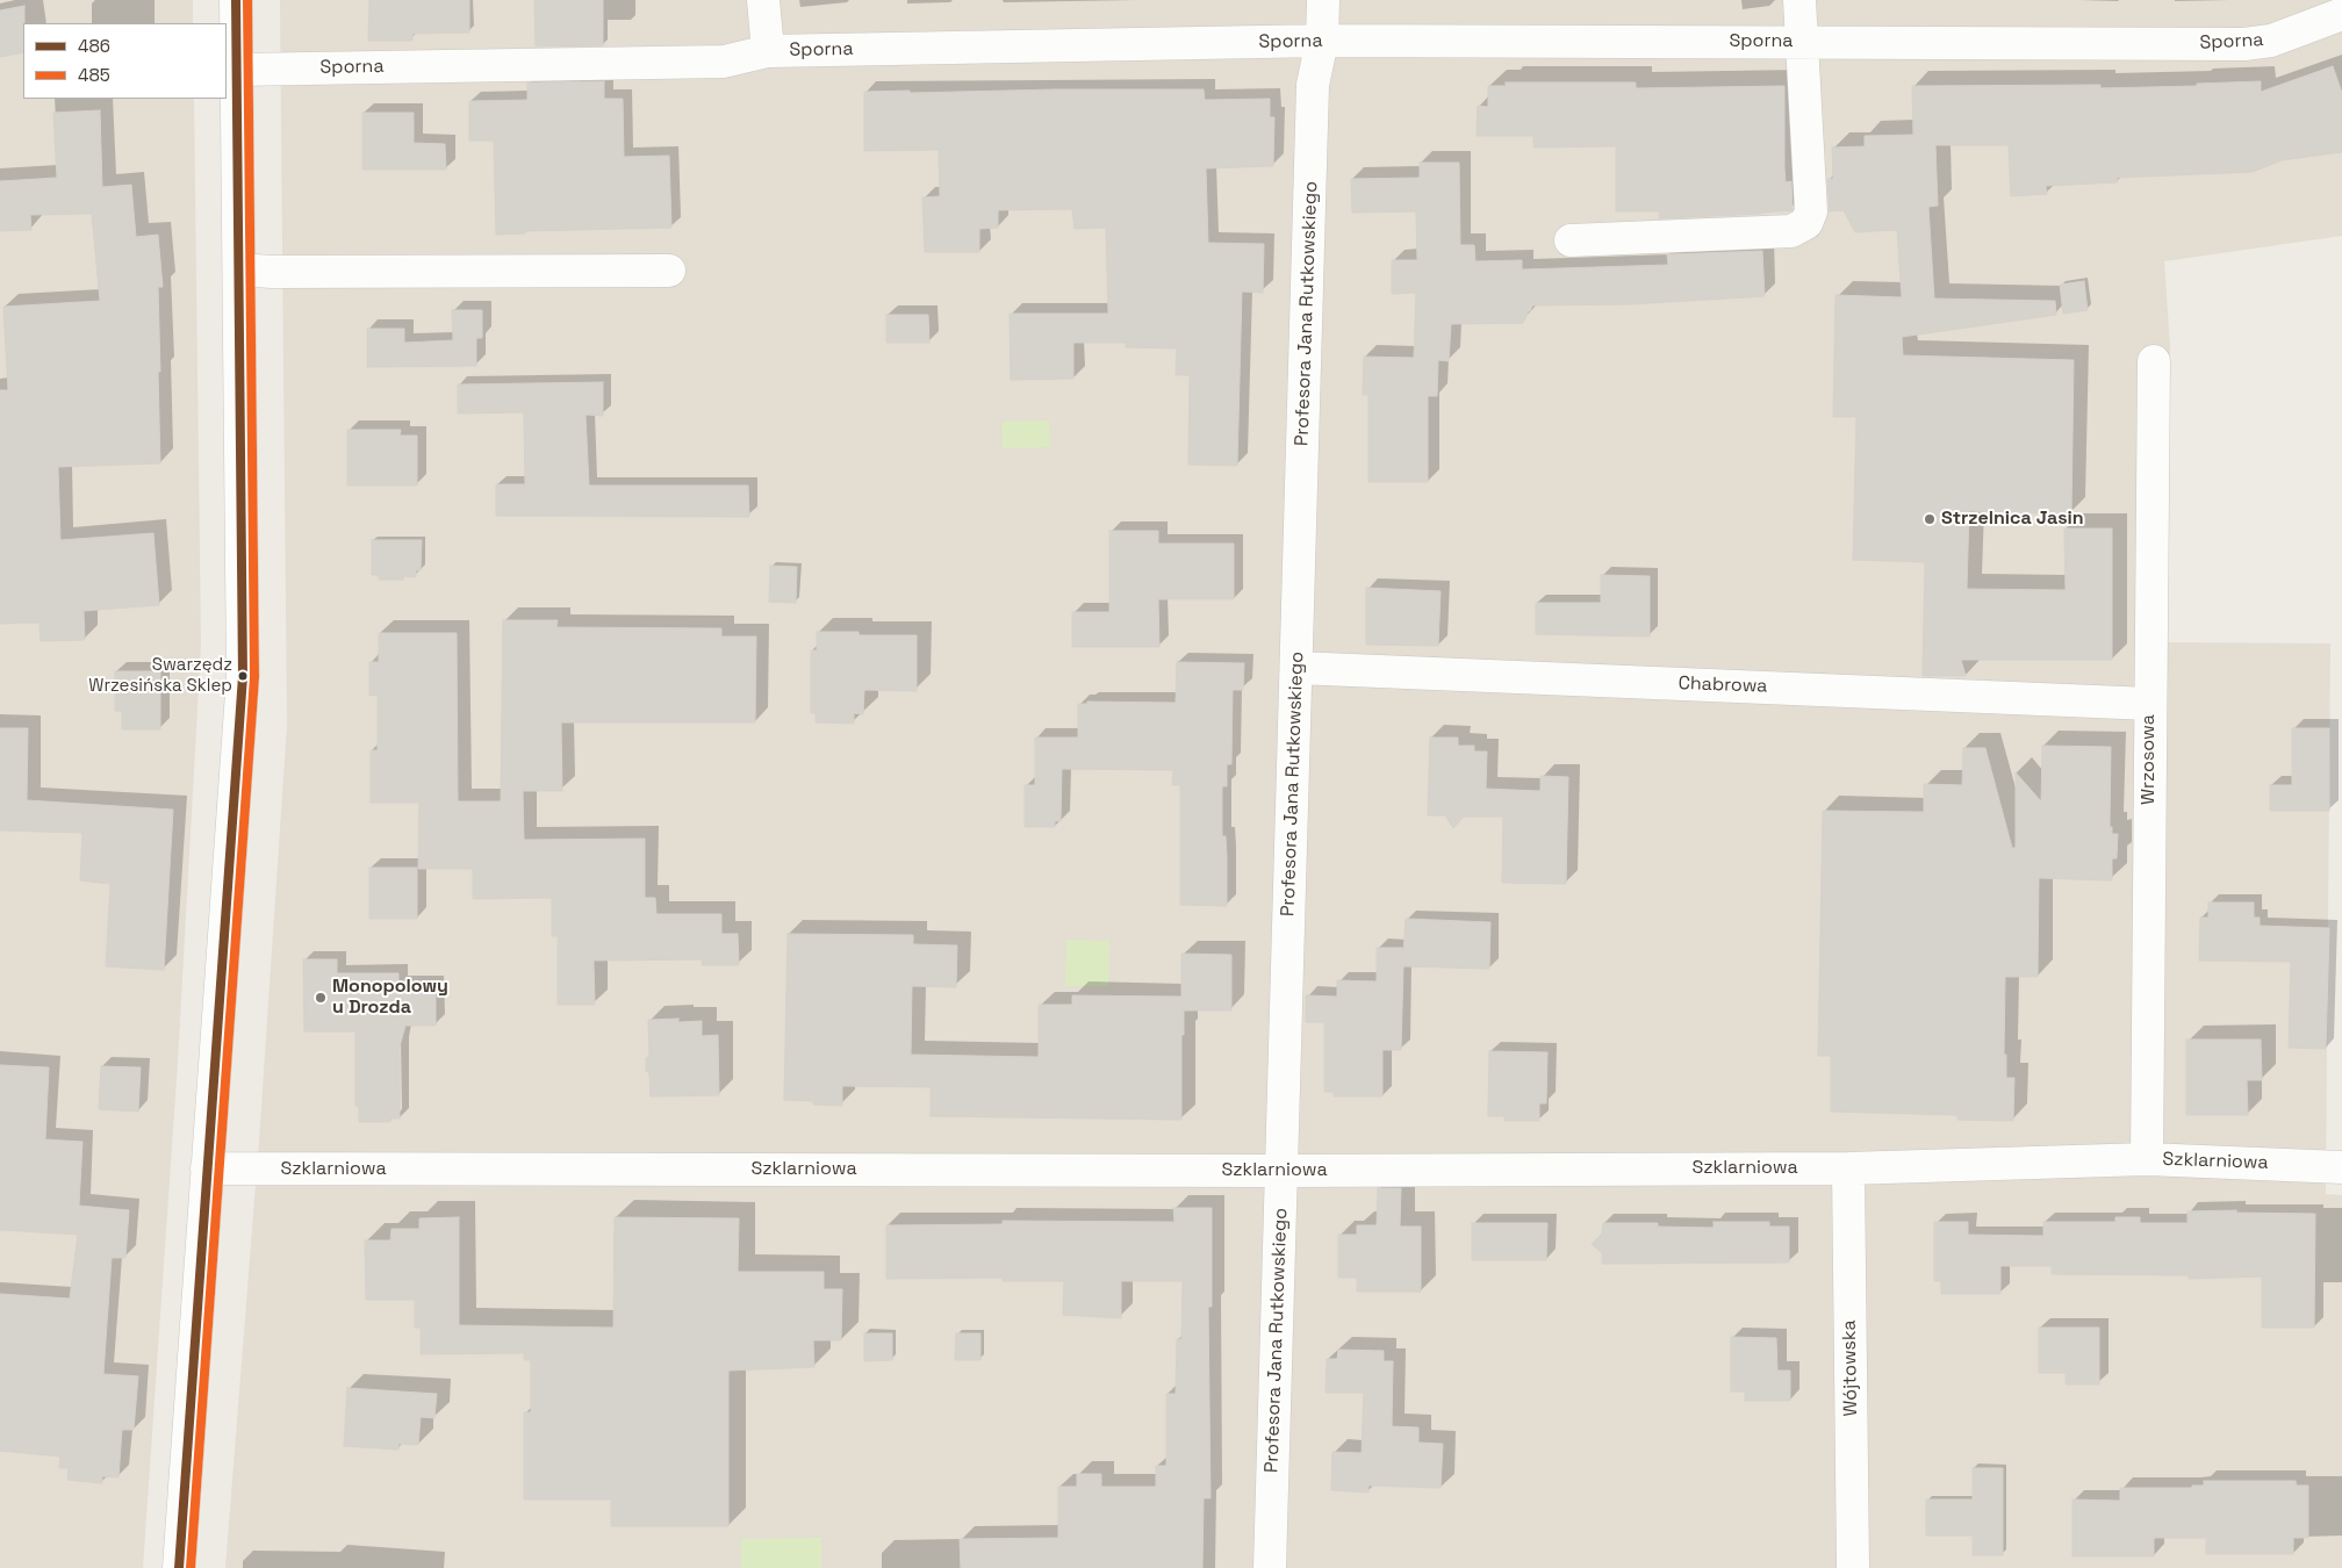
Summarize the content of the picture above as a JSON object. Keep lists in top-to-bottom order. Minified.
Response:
{"streets":{"street":["Sporna","Profesora Jana Rutkowskiego","Chabrowa","Wrzosowa","Szklarniowa","Wójtowska"]},"crossings":[["Sporna","Profesora Jana Rutkowskiego"],["Profesora Jana Rutkowskiego","Chabrowa"],["Profesora Jana Rutkowskiego","Szklarniowa"],["Chabrowa","Wrzosowa"],["Wrzosowa","Szklarniowa"],["Szklarniowa","Wójtowska"]],"places":["Strzelnica Jasin","Swarzędz Wrzesińska Sklep","Monopolowy u Drozda"],"lines":["transit line 486","transit line 485"],"legend":["486","485"]}
